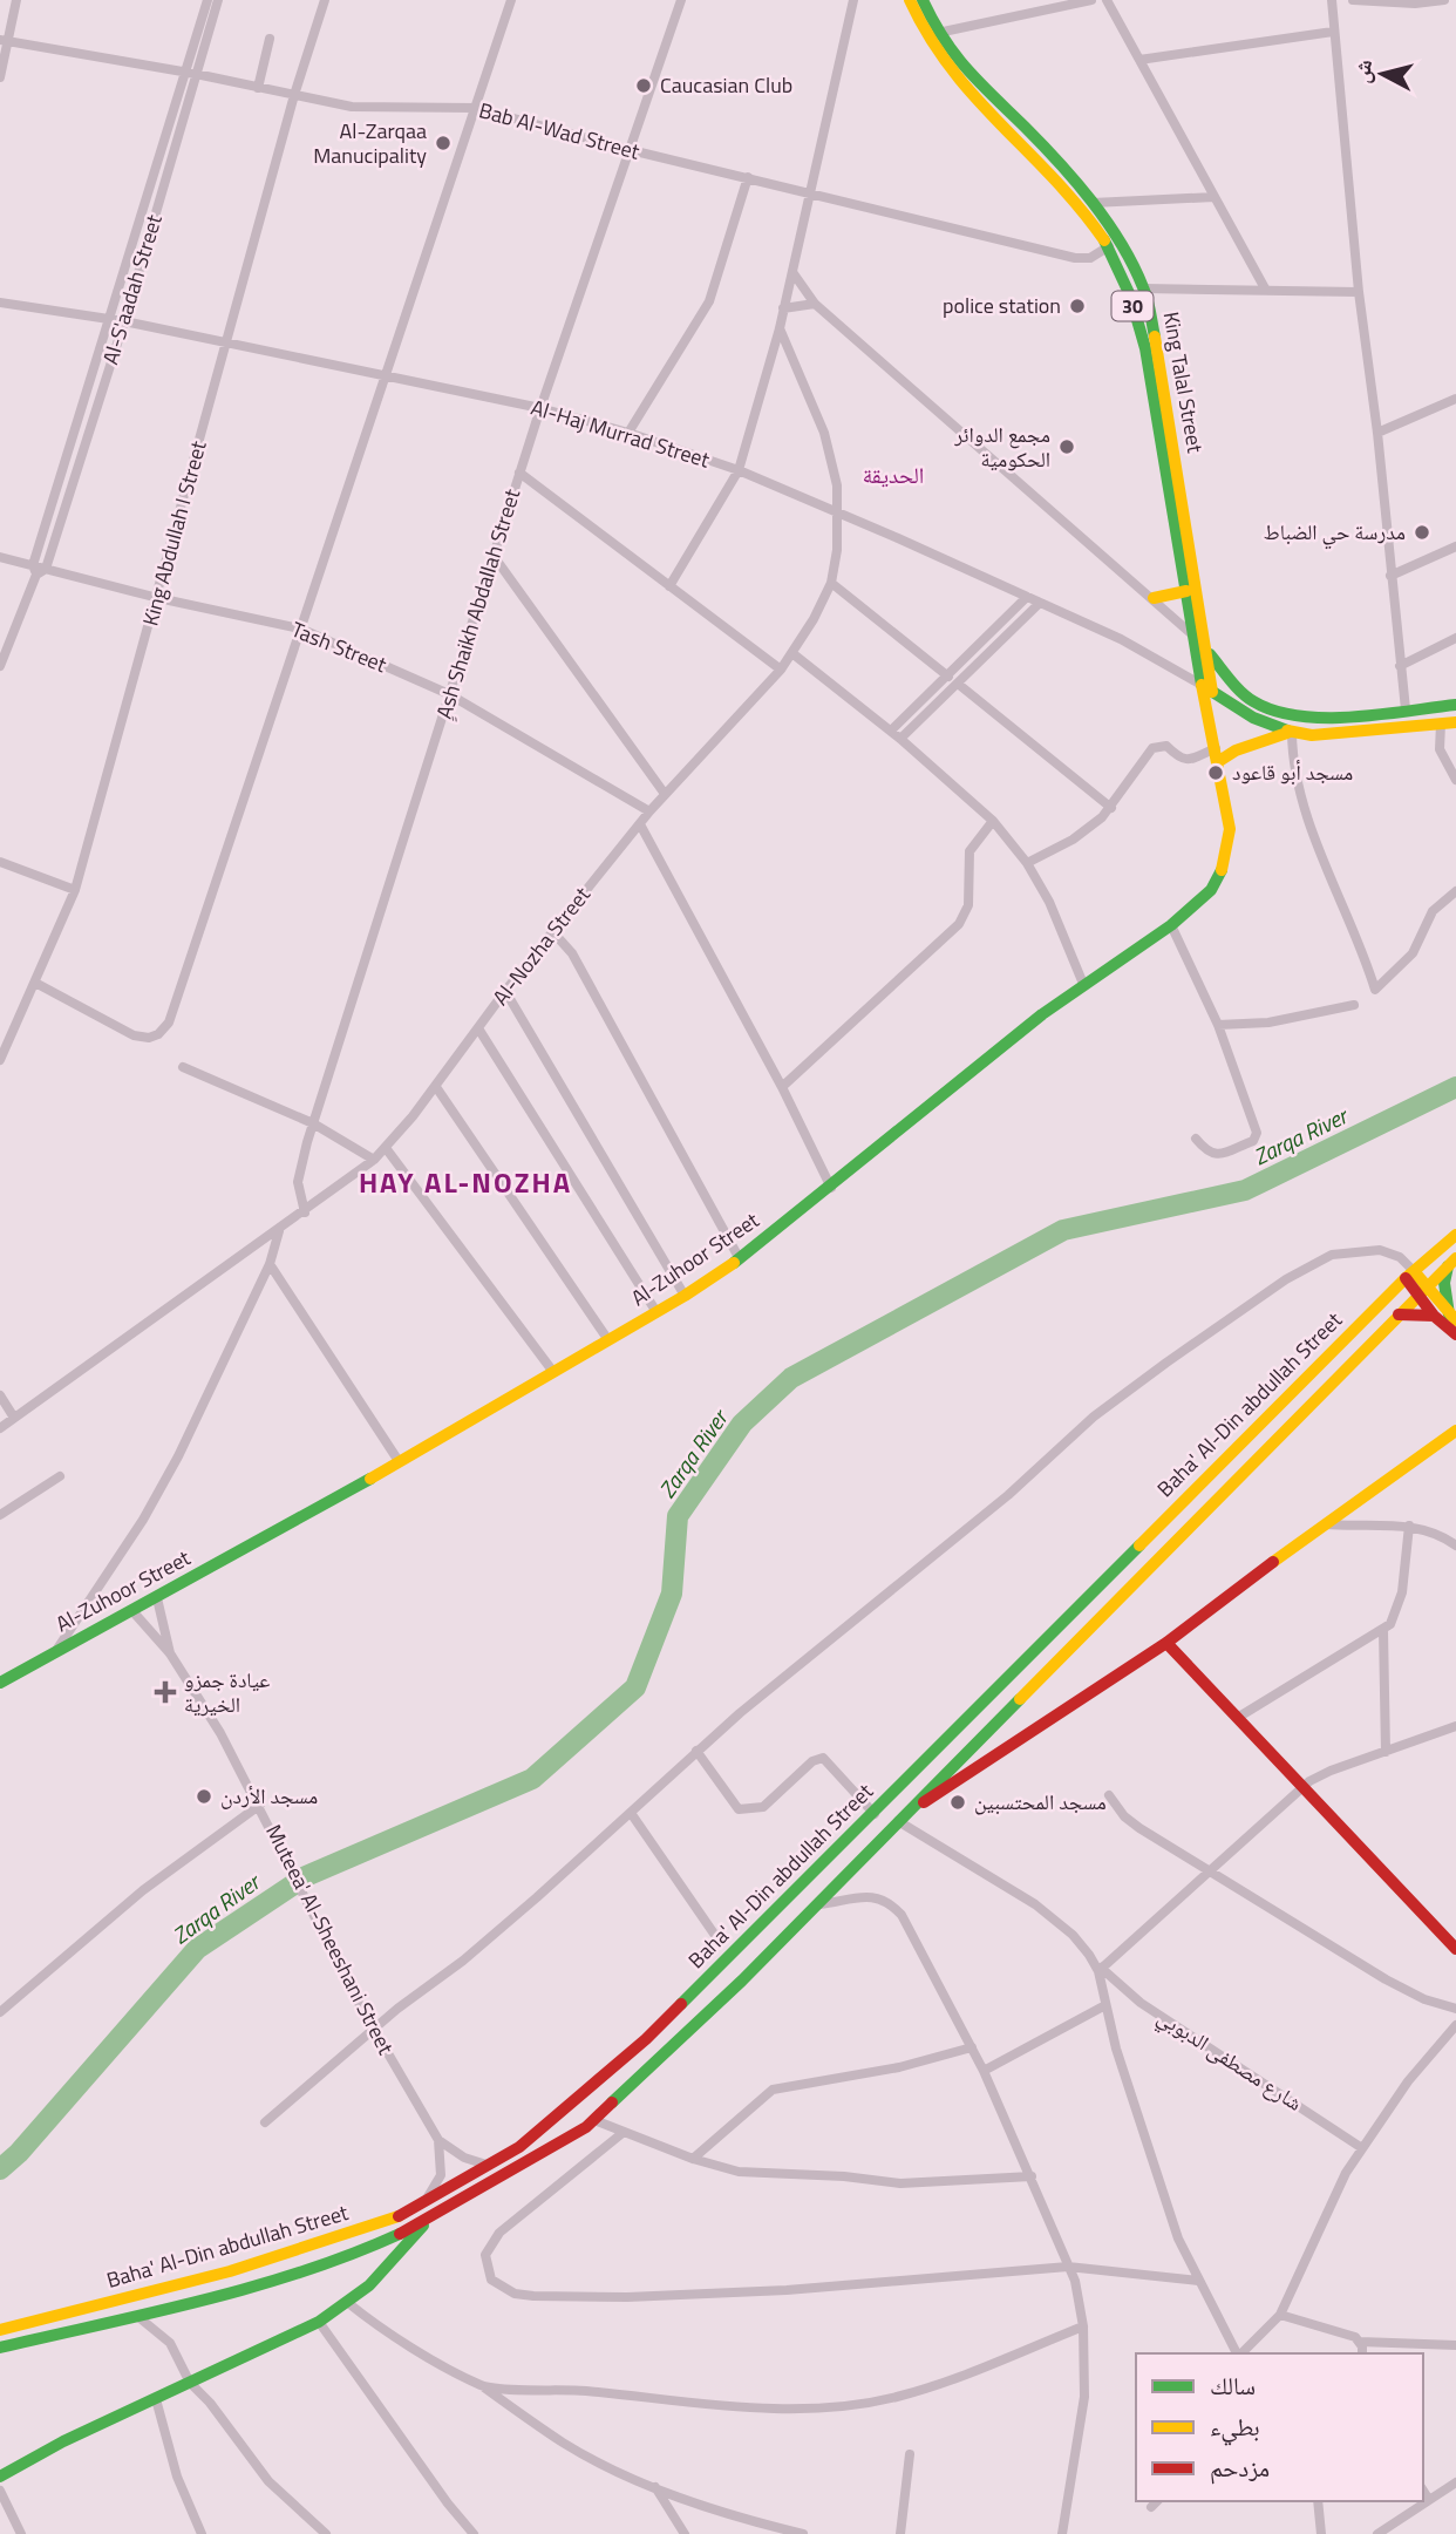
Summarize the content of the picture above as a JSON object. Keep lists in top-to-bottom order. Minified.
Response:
{"streets":{"main road":["30","King Talal Street","Al-Zuhoor Street","Baha' Al-Din abdullah Street"],"street":["Bab Al-Wad Street","Al-S'aadah Street","Al-Haj Murrad Street","King Abdullah I Street","ِِAsh Shaikh Abdallah Street","Tash Street","Al-Nozha Street","Muteea' Al-Sheeshani Street","شارع مصطفى الدبوبي"]},"crossings":[["Bab Al-Wad Street","Al-S'aadah Street"],["Bab Al-Wad Street","King Talal Street"],["Bab Al-Wad Street","King Abdullah I Street"],["Bab Al-Wad Street","ِِAsh Shaikh Abdallah Street"],["Al-S'aadah Street","Al-Haj Murrad Street"],["Al-S'aadah Street","Tash Street"],["King Talal Street","Al-Haj Murrad Street"],["King Talal Street","Al-Zuhoor Street"],["Al-Haj Murrad Street","King Abdullah I Street"],["Al-Haj Murrad Street","ِِAsh Shaikh Abdallah Street"],["Al-Haj Murrad Street","Al-Nozha Street"],["Al-Haj Murrad Street","Al-Zuhoor Street"],["King Abdullah I Street","Tash Street"],["ِِAsh Shaikh Abdallah Street","Tash Street"],["ِِAsh Shaikh Abdallah Street","Al-Nozha Street"],["Tash Street","Al-Nozha Street"],["Al-Zuhoor Street","Muteea' Al-Sheeshani Street"],["Baha' Al-Din abdullah Street","Muteea' Al-Sheeshani Street"]],"districts":["الحديقة","HAY AL-NOZHA"],"water":["Zarqa River"],"places":{"other":["Caucasian Club","Al-Zarqaa Manucipality","police station","مجمع الدوائر الحكومية","مدرسة حي الضباط","مسجد أبو قاعود","مسجد الأردن","مسجد المحتسبين"],"health":["عيادة جمزو الخيرية"]},"legend":["سالك","بطيء","مزدحم"],"north":"left"}
